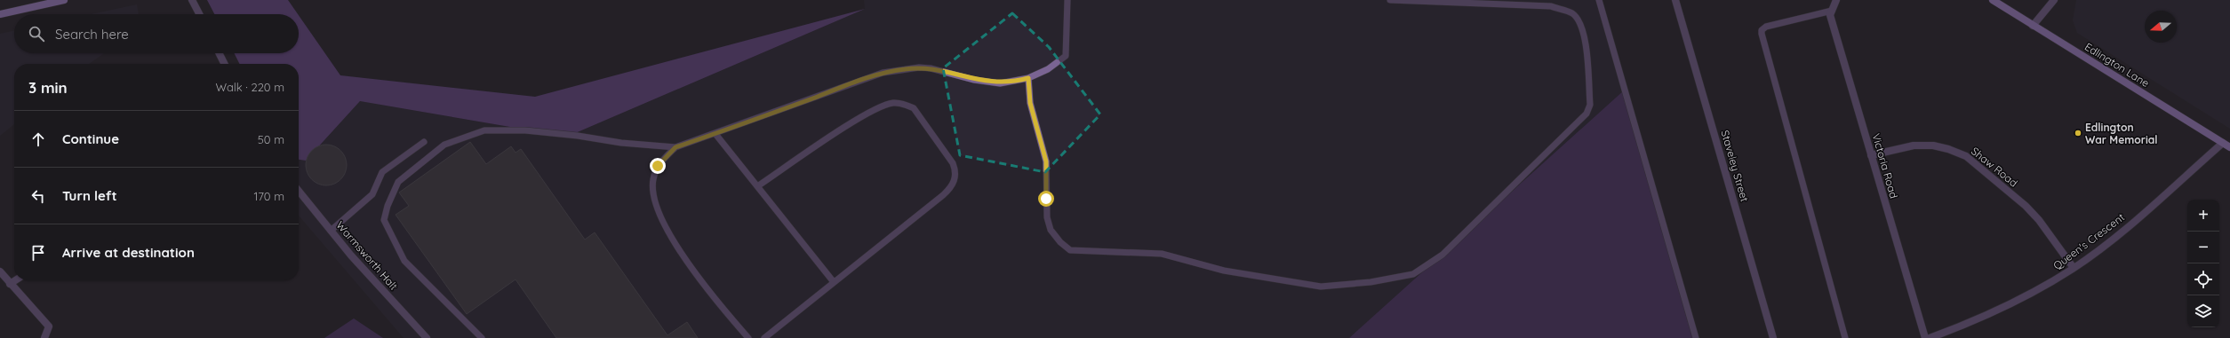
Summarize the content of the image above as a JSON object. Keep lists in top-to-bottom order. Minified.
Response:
{"streets":{"main road":["Edlington Lane"],"street":["Staveley Street","Victoria Road","Shaw Road","Queen's Crescent","Warmsworth Halt"]},"crossings":[["Edlington Lane","Queen's Crescent"],["Victoria Road","Shaw Road"],["Shaw Road","Queen's Crescent"]],"places":["Edlington War Memorial"],"north":"left","page":{"search":"Search here","heading":["3 min","Walk · 220 m"],"list":[["Continue","50 m"],["Turn left","170 m"],"Arrive at destination"],"map_buttons":["+","−"]}}
